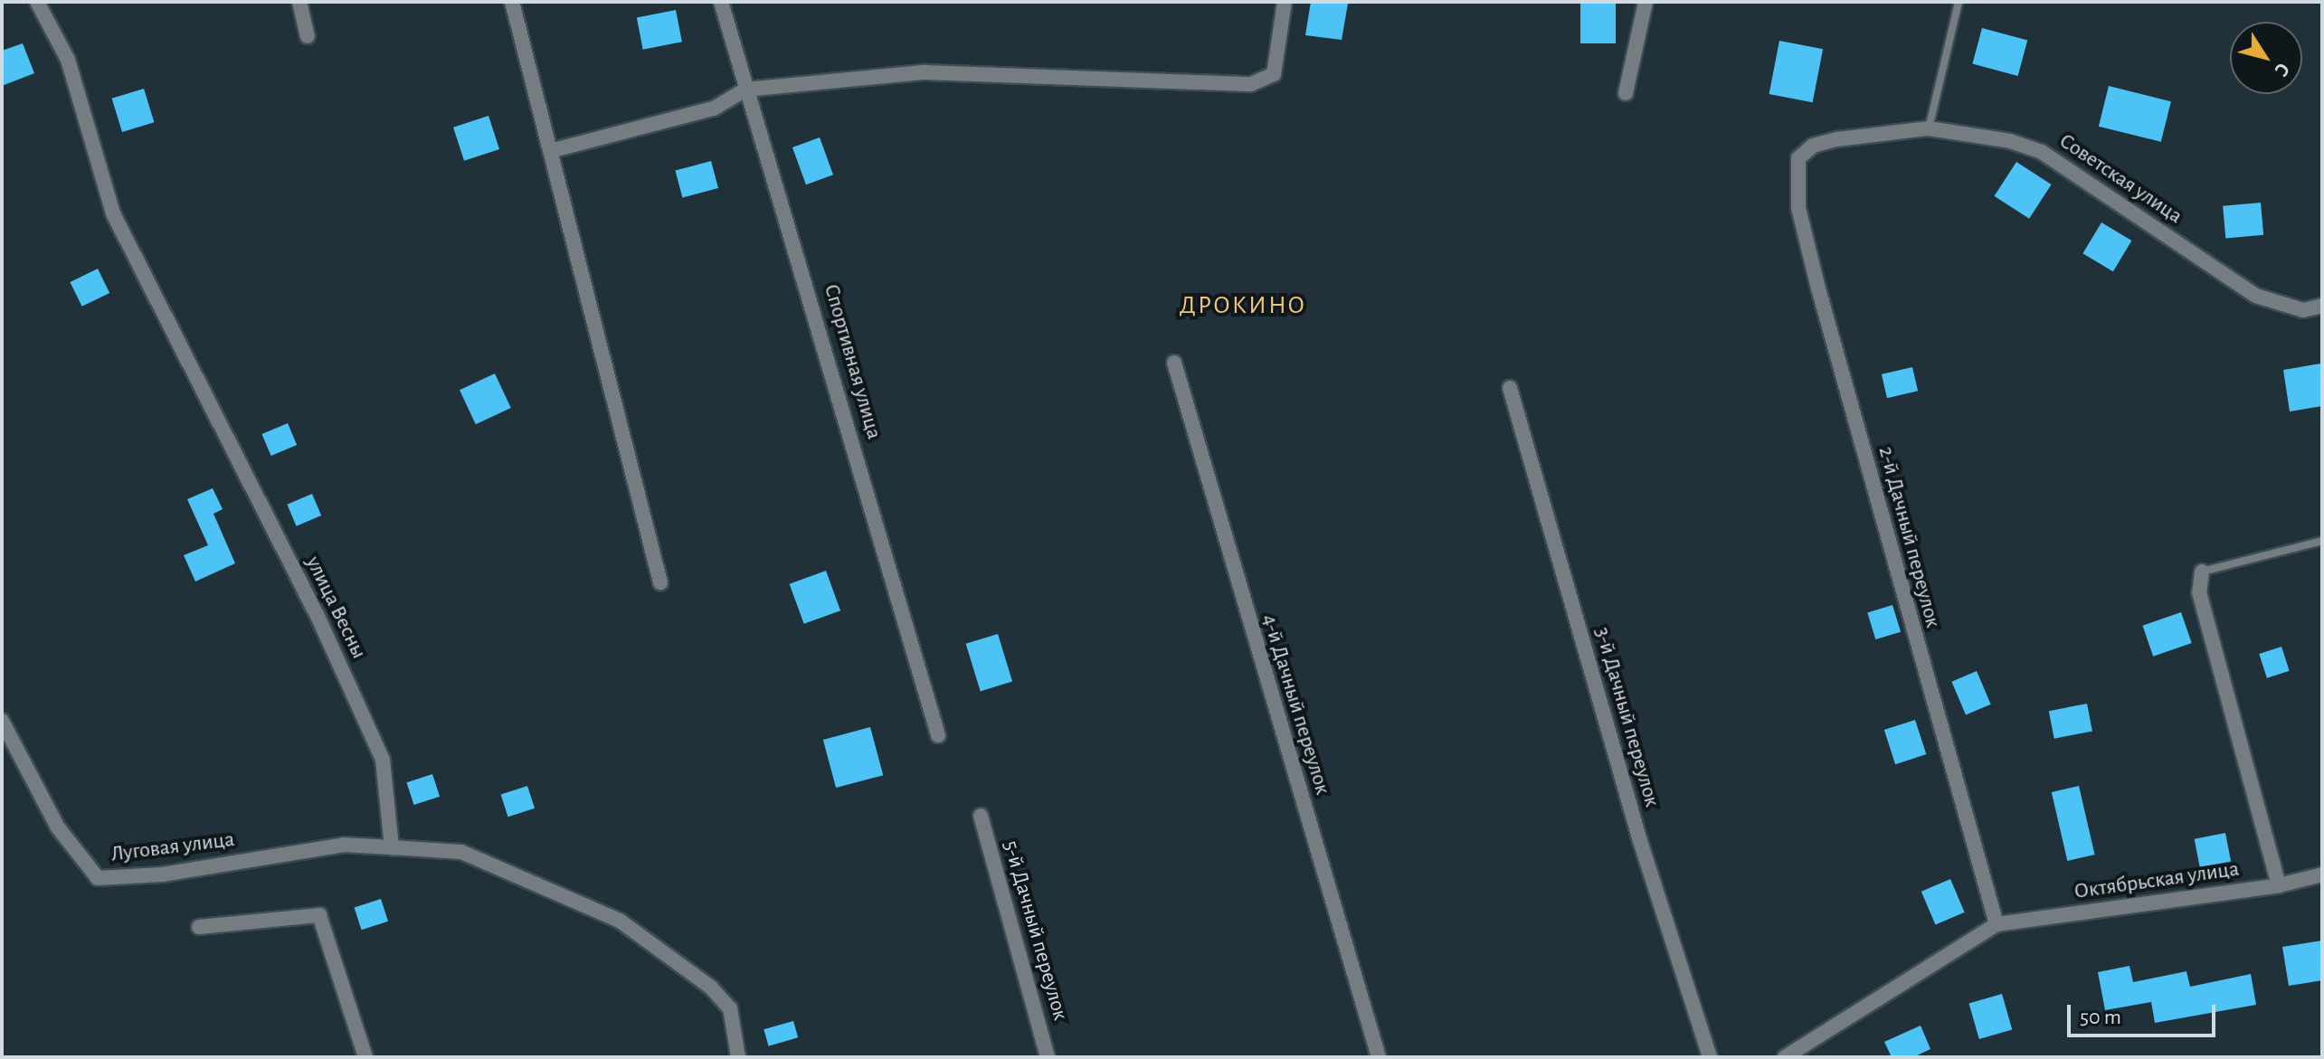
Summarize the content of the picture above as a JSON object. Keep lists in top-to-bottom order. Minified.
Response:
{"streets":{"street":["Советская улица","Спортивная улица","2-й Дачный переулок","улица Весны","4-й Дачный переулок","3-й Дачный переулок","Луговая улица","Октябрьская улица","5-й Дачный переулок"]},"crossings":[["Советская улица","2-й Дачный переулок"],["2-й Дачный переулок","Октябрьская улица"],["улица Весны","Луговая улица"]],"districts":["ДРОКИНО"],"scale_bar":"50 m","north":"bottom right"}
